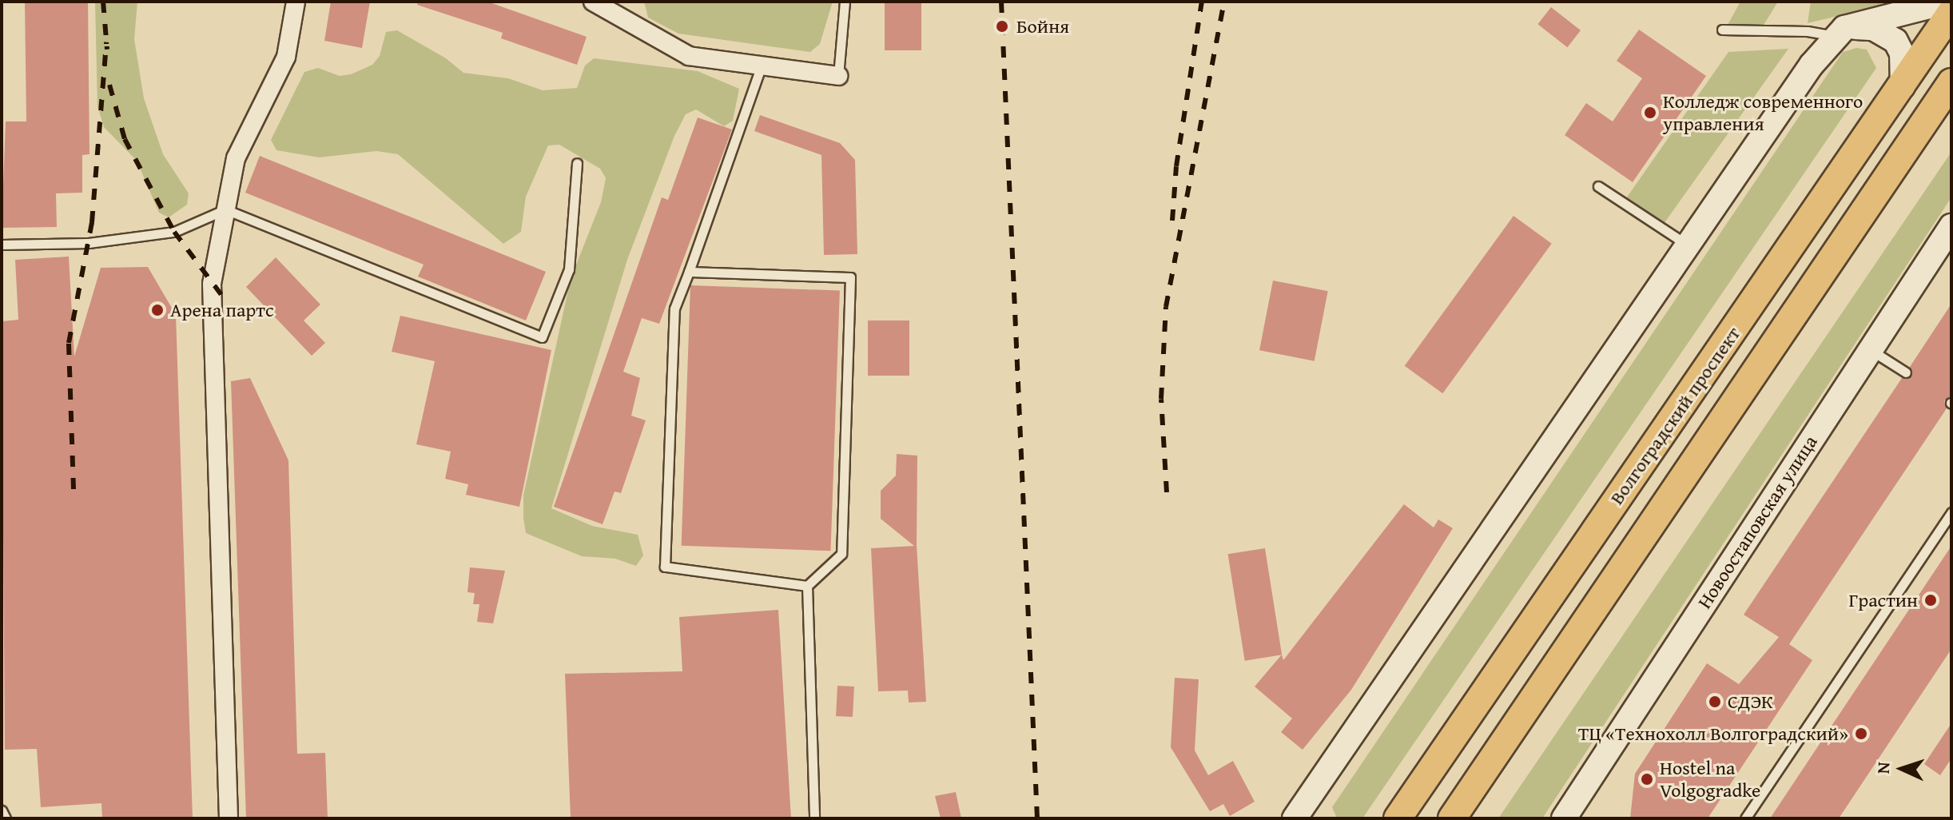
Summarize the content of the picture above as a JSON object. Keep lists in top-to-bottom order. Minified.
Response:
{"streets":{"main road":["Волгоградский проспект","Новоостаповская улица"]},"places":["Бойня","Колледж современного управления","Арена партс","Грастин","СДЭК","ТЦ «Технохолл Волгоградский»","Hostel na Volgogradke"],"north":"left"}
